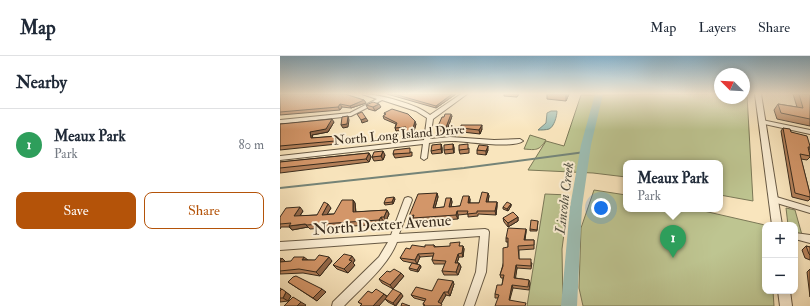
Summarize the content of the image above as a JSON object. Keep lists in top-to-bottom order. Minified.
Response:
{"streets":{"street":["North Long Island Drive","North Dexter Avenue"]},"water":["Lincoln Creek"],"north":"top left","page":{"header":"Map","nav":["Map","Layers","Share"],"heading":"Nearby","list":[{"mark":"1","name":"Meaux Park","note":"Park","value":"80 m"}],"popup":["Meaux Park","Park"],"buttons":["Save","Share"],"map_buttons":["+","−"],"pins":"1"}}
